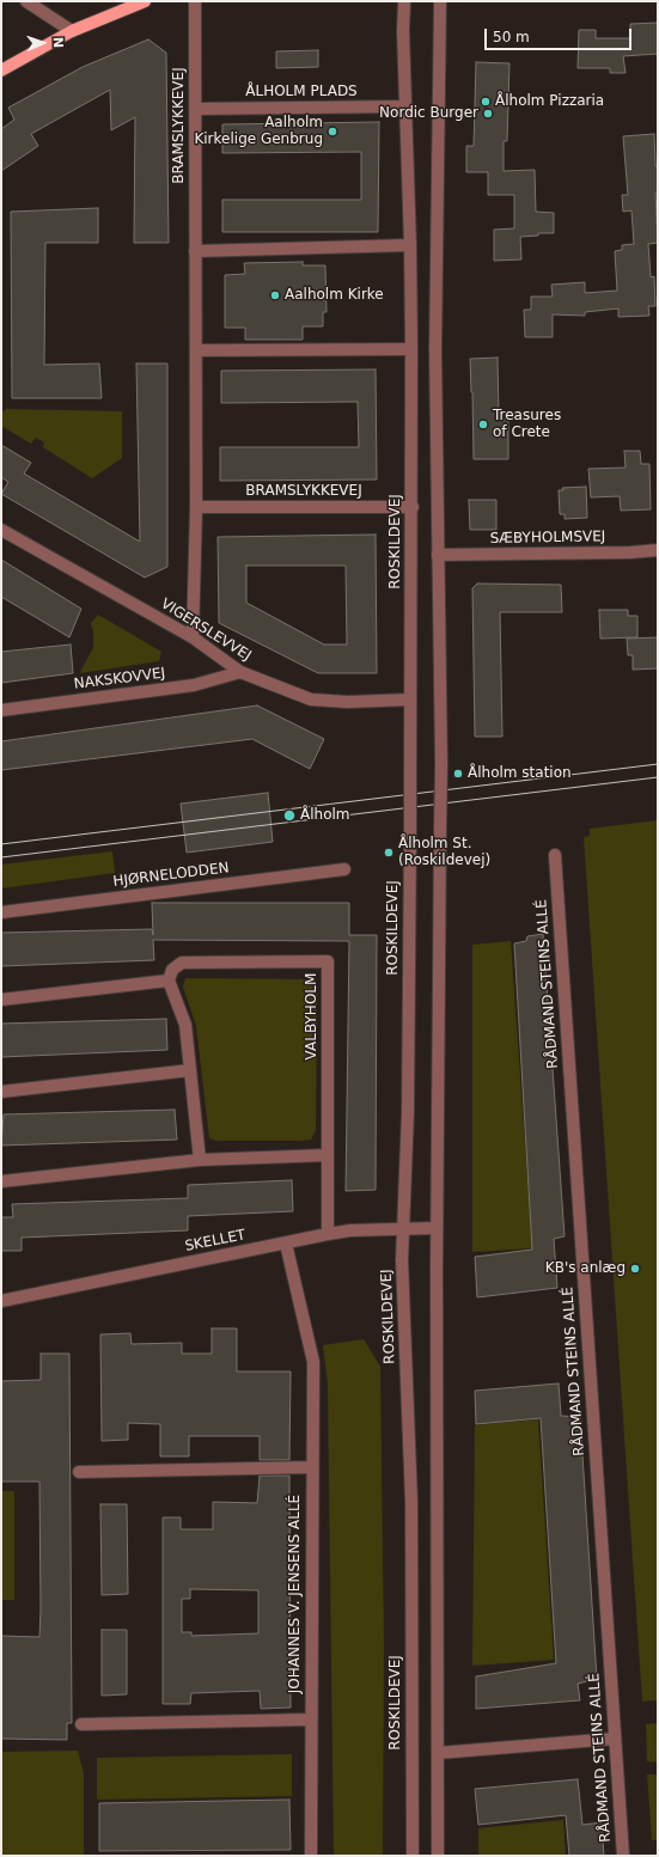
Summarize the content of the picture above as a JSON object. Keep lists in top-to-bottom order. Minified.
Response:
{"streets":{"street":["ÅLHOLM PLADS","BRAMSLYKKEVEJ","SÆBYHOLMSVEJ","ROSKILDEVEJ","VIGERSLEVVEJ","NAKSKOVVEJ","HJØRNELODDEN","RÅDMAND STEINS ALLÉ","VALBYHOLM","SKELLET","JOHANNES V. JENSENS ALLÉ"]},"crossings":[["ÅLHOLM PLADS","BRAMSLYKKEVEJ"],["ÅLHOLM PLADS","ROSKILDEVEJ"],["BRAMSLYKKEVEJ","ROSKILDEVEJ"],["BRAMSLYKKEVEJ","VIGERSLEVVEJ"],["ROSKILDEVEJ","VIGERSLEVVEJ"],["ROSKILDEVEJ","SKELLET"],["VIGERSLEVVEJ","NAKSKOVVEJ"],["VALBYHOLM","SKELLET"],["SKELLET","JOHANNES V. JENSENS ALLÉ"]],"places":["Ålholm Pizzaria","Nordic Burger","Aalholm Kirkelige Genbrug","Aalholm Kirke","Treasures of Crete","Ålholm station","Ålholm","Ålholm St. (Roskildevej)","KB's anlæg"],"scale_bar":"50 m","north":"right"}
